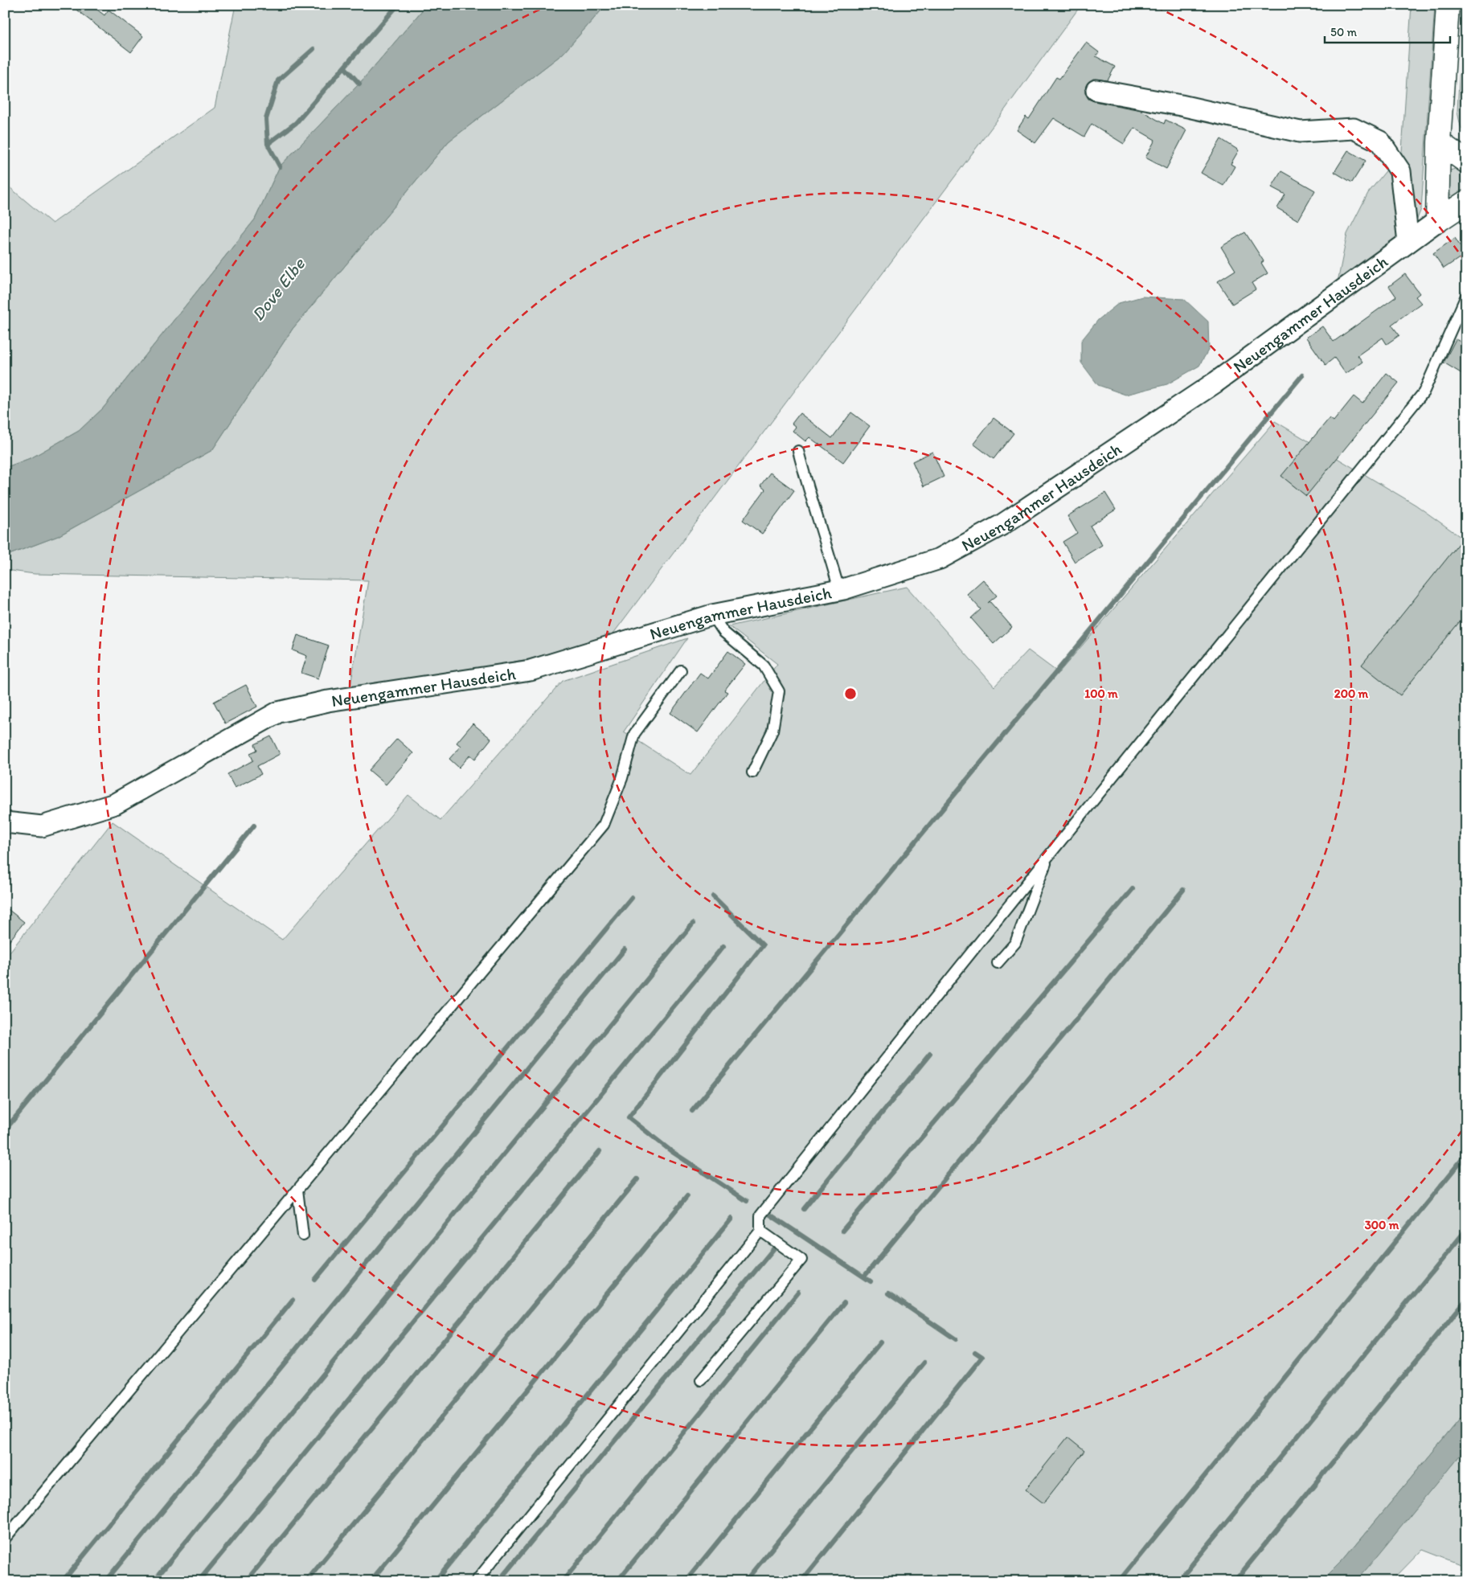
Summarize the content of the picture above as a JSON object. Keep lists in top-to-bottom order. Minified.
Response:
{"streets":{"street":["Neuengammer Hausdeich"]},"water":["Dove Elbe"],"scale_bar":"50 m","rings":["100 m","200 m","300 m"]}
